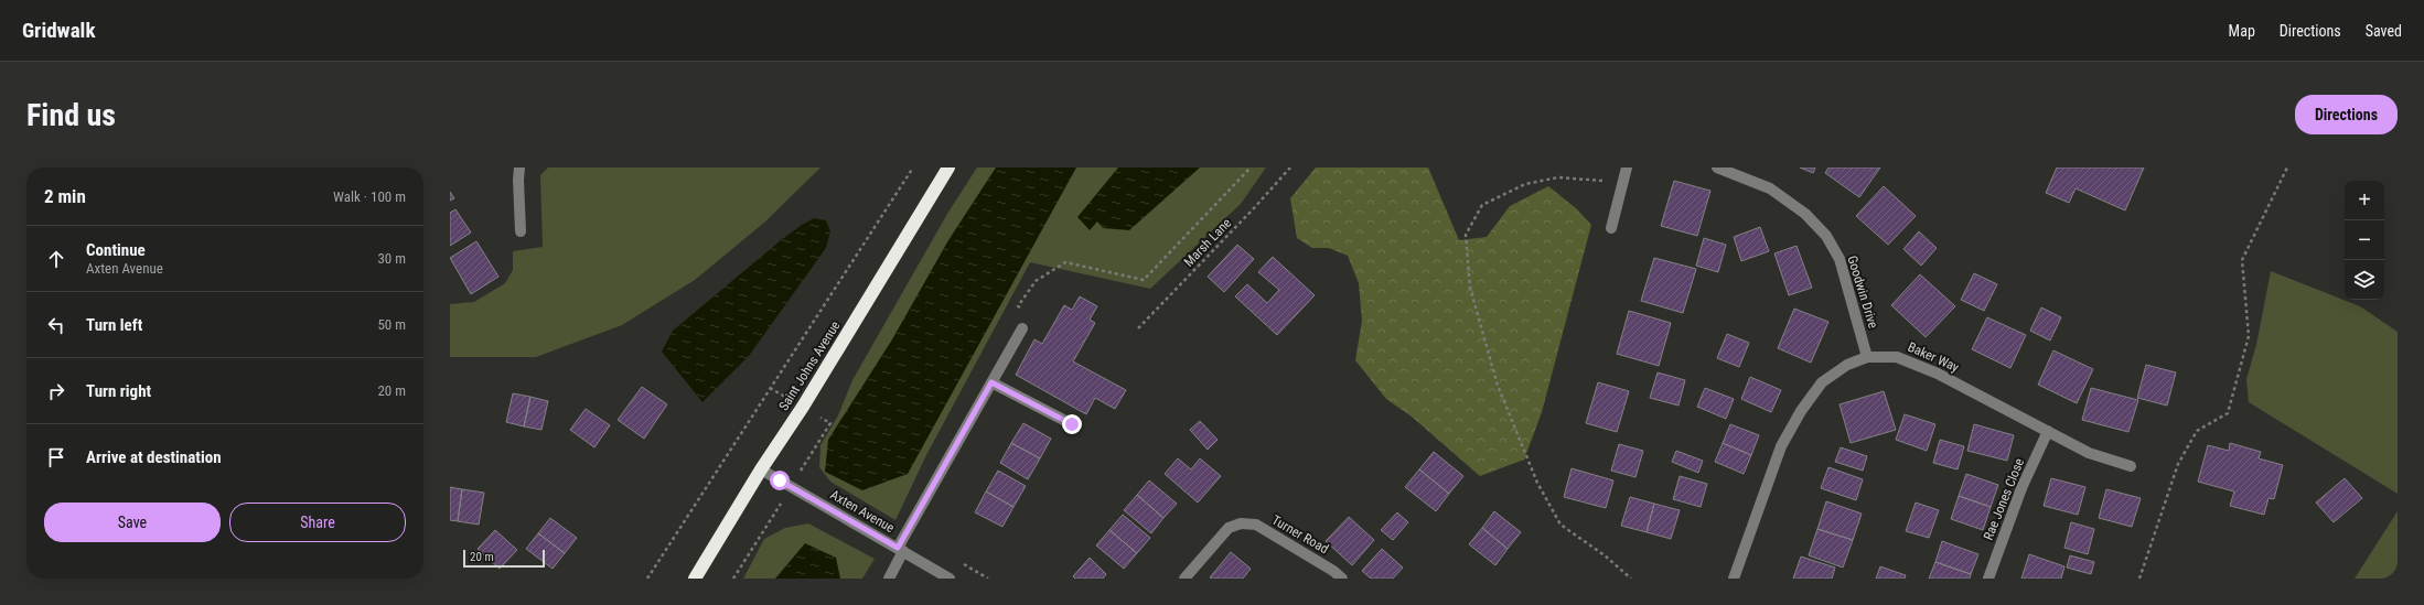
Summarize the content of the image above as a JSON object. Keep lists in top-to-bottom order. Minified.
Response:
{"streets":{"highway":["Saint Johns Avenue"],"street":["Goodwin Drive","Baker Way","Rae Jones Close","Axten Avenue","Turner Road"],"path":["Marsh Lane"]},"crossings":[["Goodwin Drive","Baker Way"],["Baker Way","Rae Jones Close"],["Saint Johns Avenue","Axten Avenue"]],"scale_bar":"20 m","page":{"header":"Gridwalk","nav":["Map","Directions","Saved"],"buttons":["Directions",["Save","Share"]],"title":"Find us","heading":["2 min","Walk · 100 m"],"map_buttons":["+","−"],"list":[["Continue","Axten Avenue","30 m"],["Turn left","50 m"],["Turn right","20 m"],"Arrive at destination"],"scale":"20 m"}}
